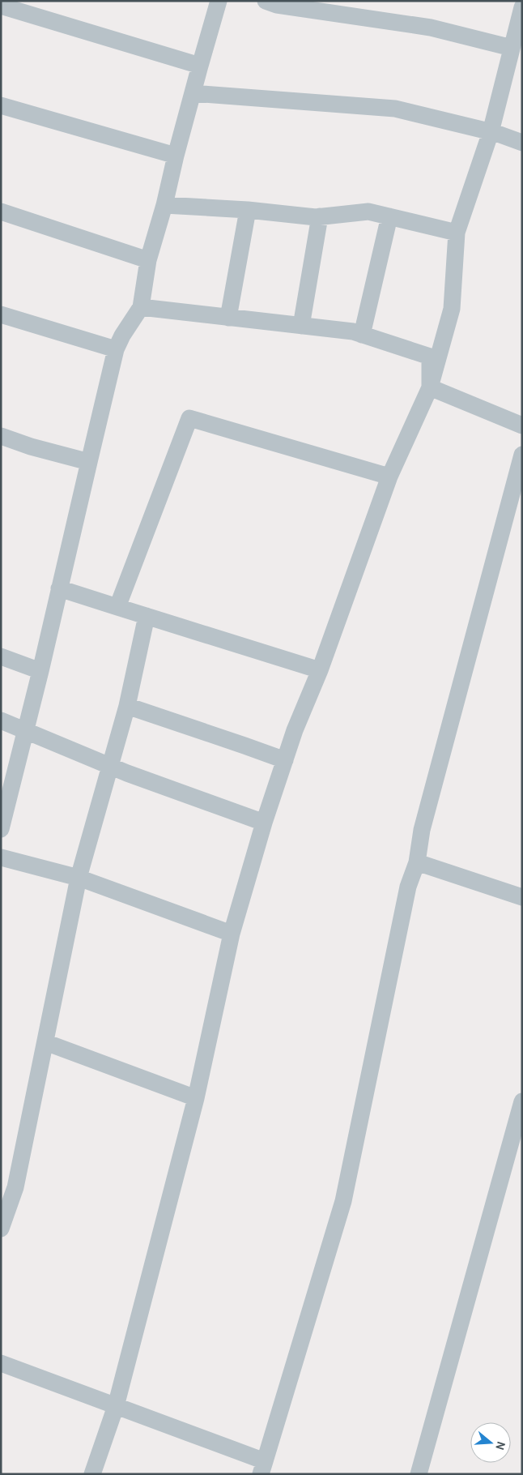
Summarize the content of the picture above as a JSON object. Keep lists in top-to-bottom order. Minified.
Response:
{"north":"right"}
